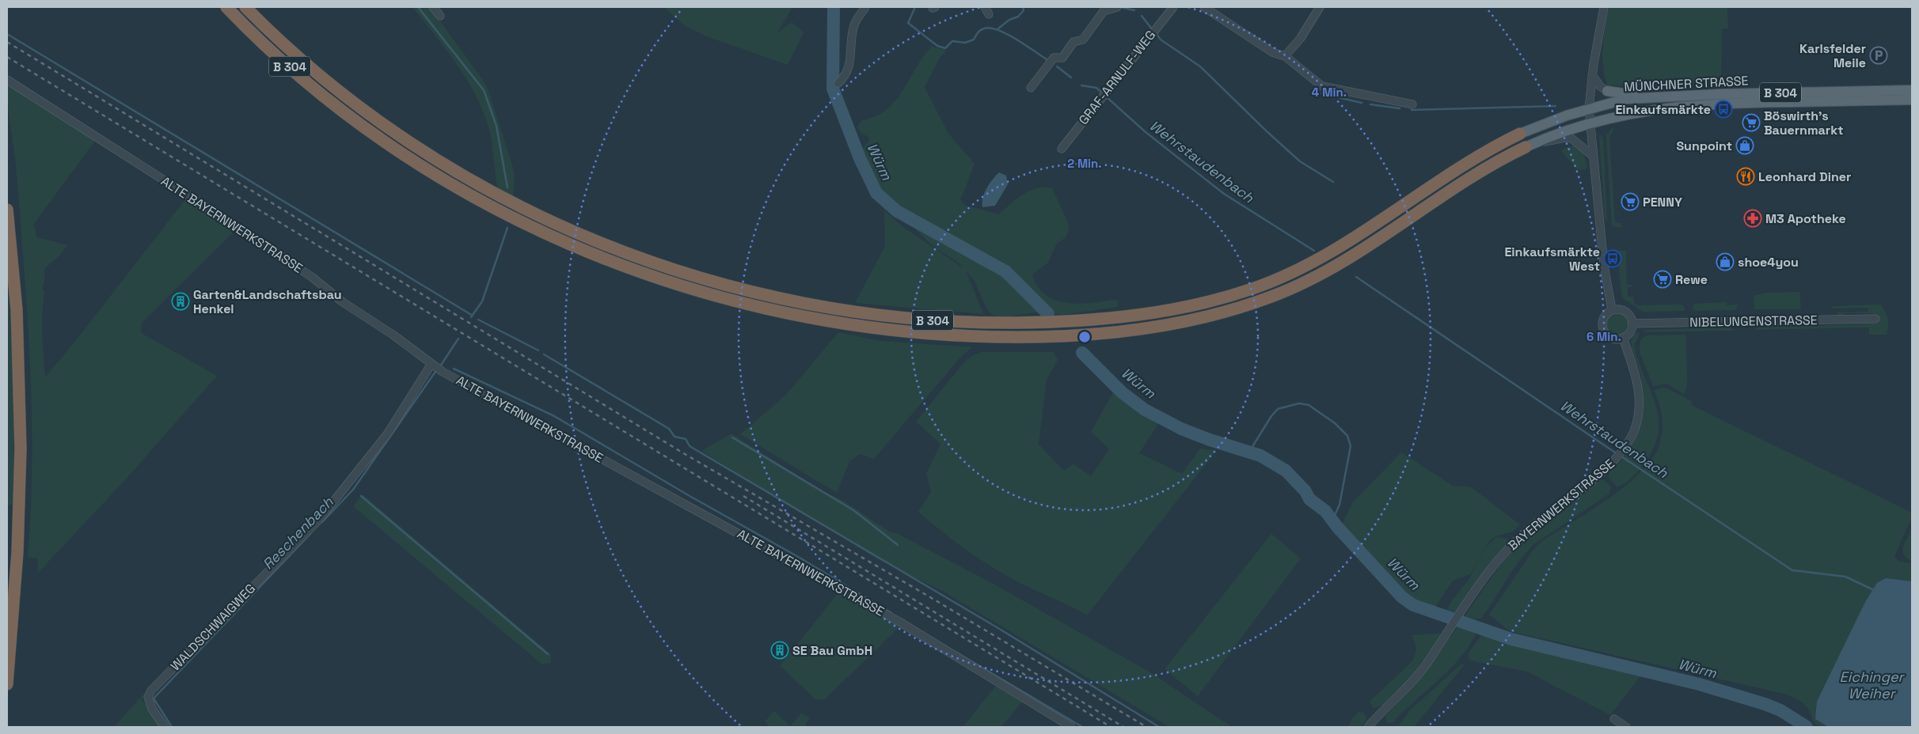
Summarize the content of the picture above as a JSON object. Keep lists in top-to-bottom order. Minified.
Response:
{"streets":{"highway":["B 304"],"main road":["MÜNCHNER STRASSE"],"street":["GRAF-ARNULF-WEG","ALTE BAYERNWERKSTRASSE","NIBELUNGENSTRASSE","BAYERNWERKSTRASSE","WALDSCHWAIGWEG"]},"crossings":[["B 304","MÜNCHNER STRASSE"],["ALTE BAYERNWERKSTRASSE","WALDSCHWAIGWEG"],["NIBELUNGENSTRASSE","BAYERNWERKSTRASSE"]],"water":["Würm","Wehrstaudenbach","Reschenbach","Eichinger Weiher"],"places":{"parking":["Karlsfelder Meile"],"bus stop":["Einkaufsmärkte","Einkaufsmärkte West"],"supermarket":["Böswirth's Bauernmarkt","PENNY","Rewe"],"shop":["Sunpoint","shoe4you"],"restaurant":["Leonhard Diner"],"pharmacy":["M3 Apotheke"],"building":["Garten&Landschaftsbau Henkel","SE Bau GmbH"]},"rings":["4 Min.","2 Min.","6 Min."]}
